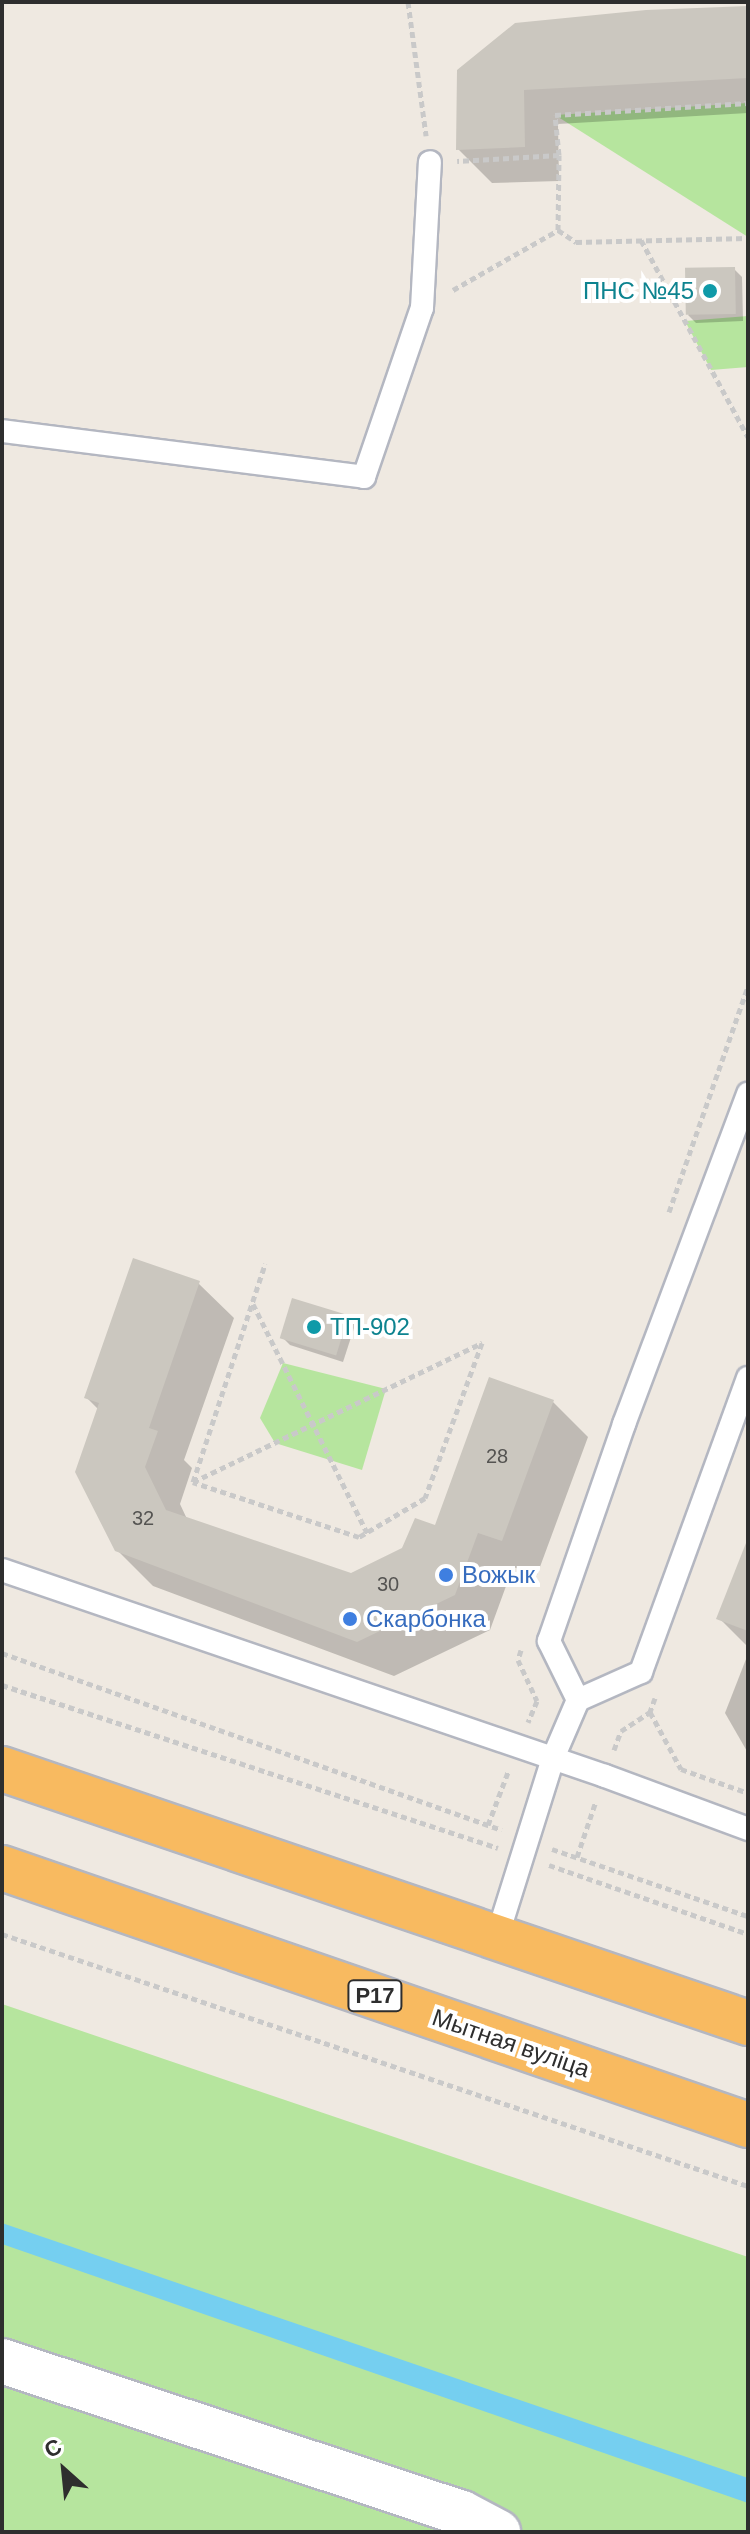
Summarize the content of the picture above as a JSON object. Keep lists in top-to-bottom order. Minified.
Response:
{"streets":{"highway":["Р17","Мытная вуліца"]},"places":["ПНС №45","ТП-902","Вожык","Скарбонка"],"house_numbers":["28","32","30"],"north":"top left"}
